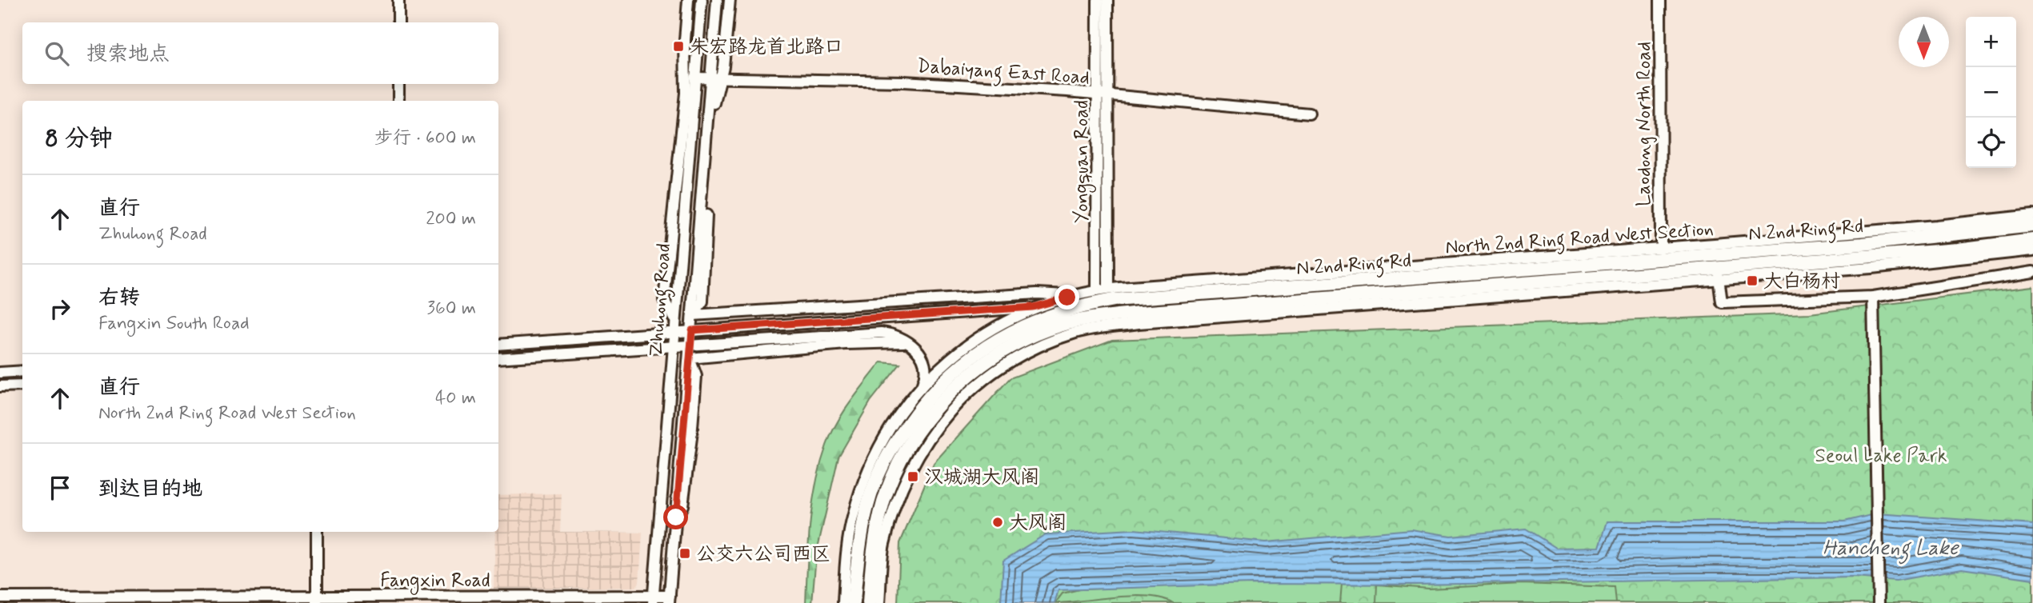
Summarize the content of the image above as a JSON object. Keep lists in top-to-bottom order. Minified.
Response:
{"streets":{"highway":["N 2nd Ring Rd"],"main road":["Dabaiyang East Road","Laodong North Road","Yongquan Road","North 2nd Ring Road West Section","Zhuhong Road","Fangxin Road"]},"crossings":[["Dabaiyang East Road","Yongquan Road"],["Dabaiyang East Road","Zhuhong Road"],["Laodong North Road","North 2nd Ring Road West Section"],["Yongquan Road","North 2nd Ring Road West Section"],["Zhuhong Road","Fangxin Road"]],"water":["Hancheng Lake"],"parks":["Seoul Lake Park"],"places":{"transit":["朱宏路龙首北路口","大白杨村","汉城湖大风阁","公交六公司西区"],"other":["大风阁"]},"north":"bottom","page":{"map_buttons":["+","−"],"search":"搜索地点","heading":["8 分钟","步行 · 600 m"],"list":[["直行","Zhuhong Road","200 m"],["右转","Fangxin South Road","360 m"],["直行","North 2nd Ring Road West Section","40 m"],"到达目的地"]}}
